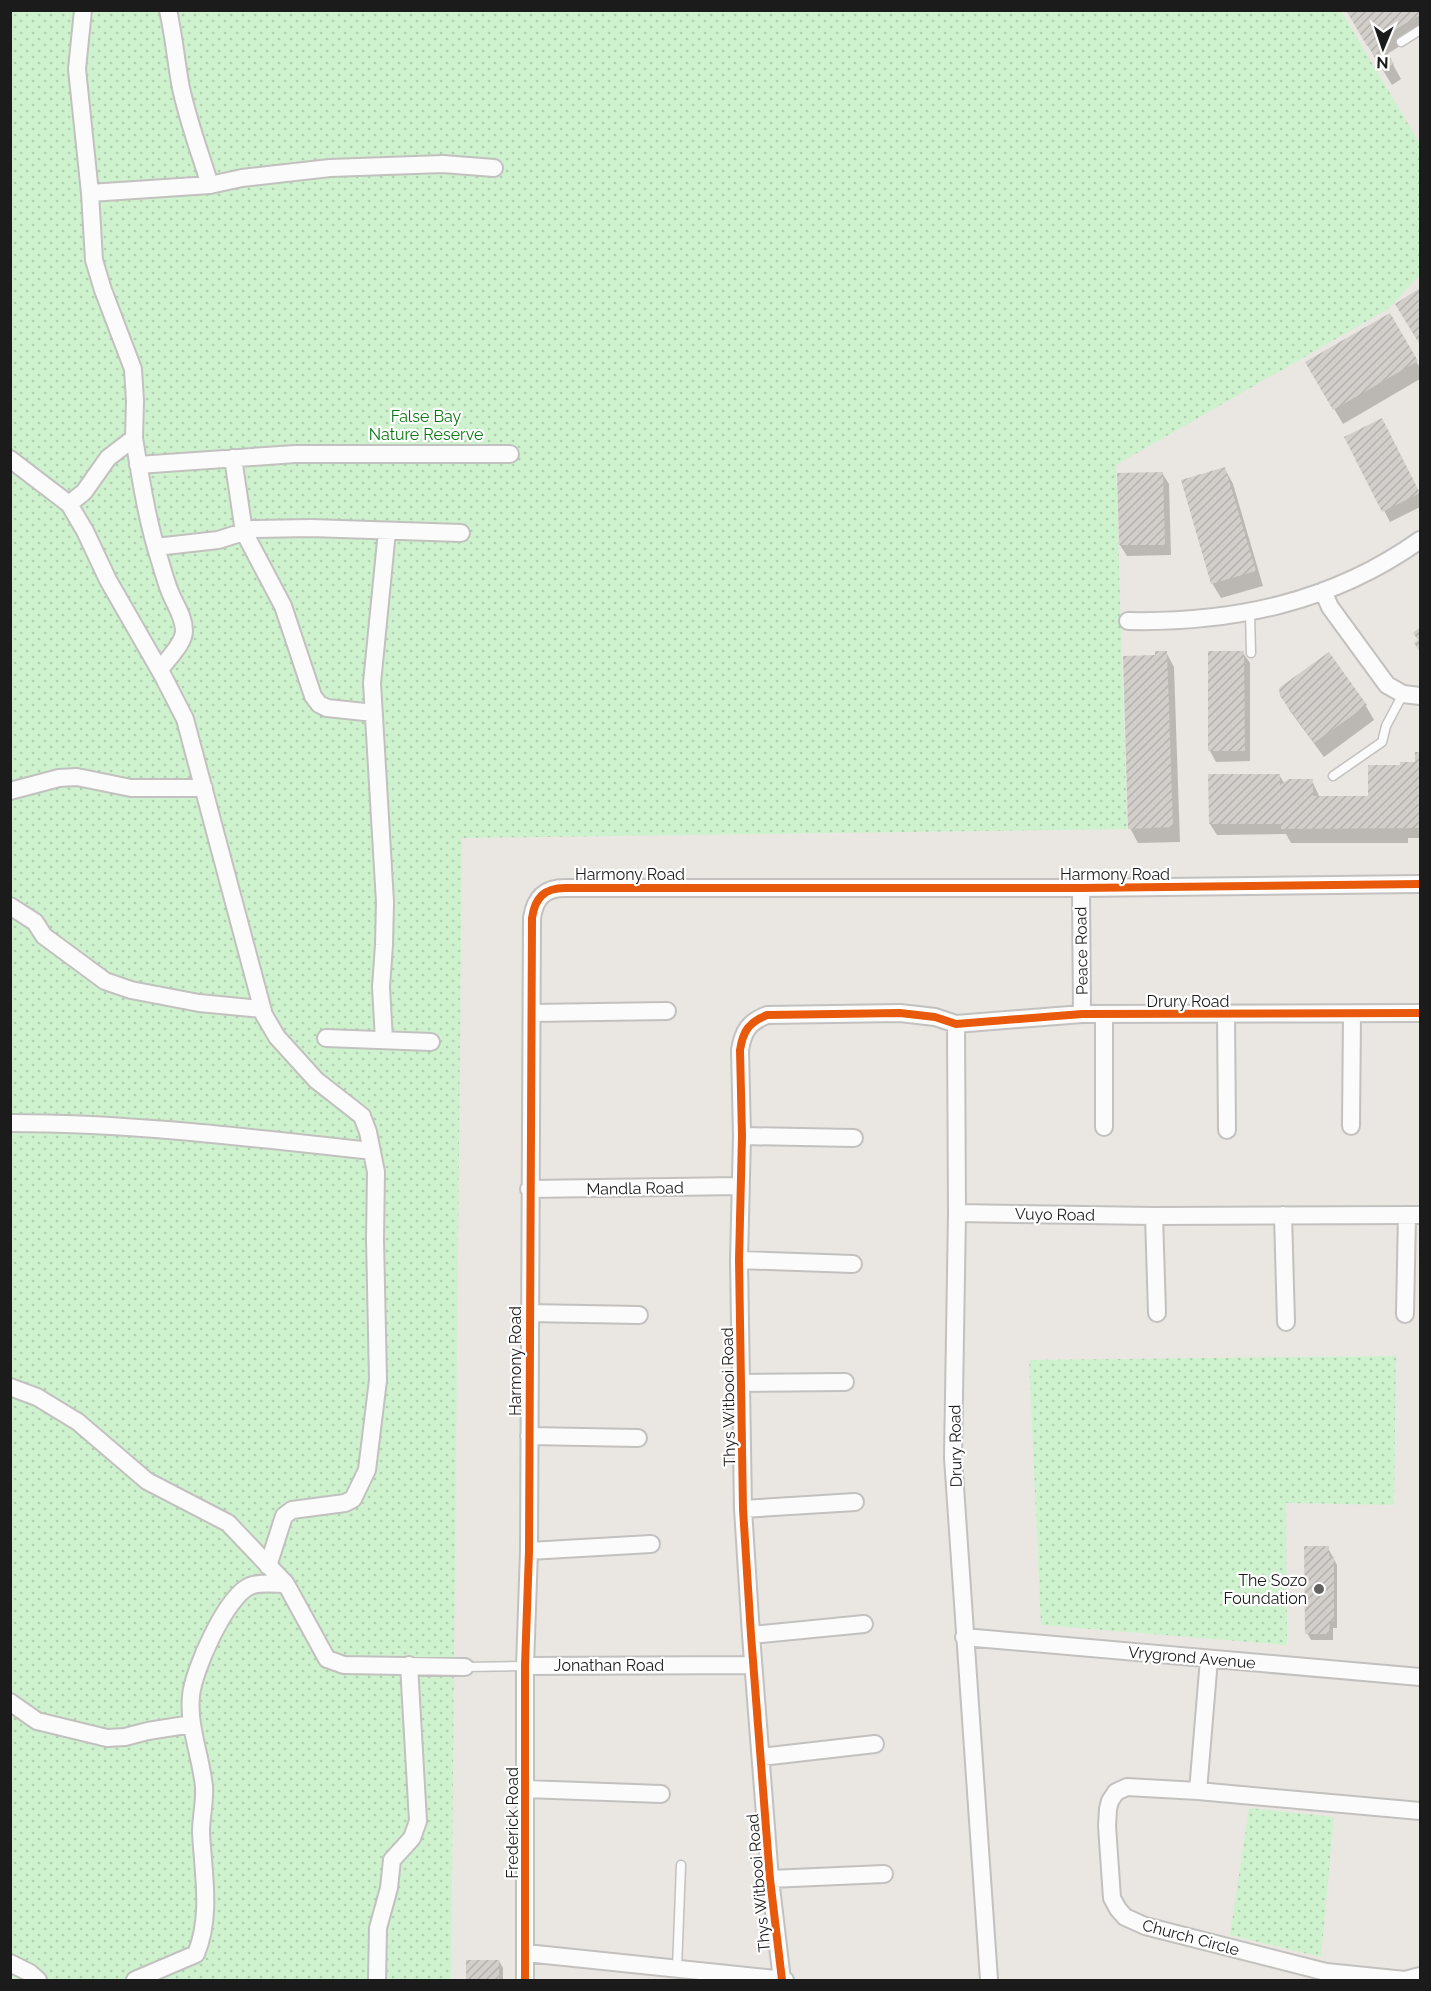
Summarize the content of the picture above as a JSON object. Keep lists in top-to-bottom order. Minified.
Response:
{"streets":{"street":["Harmony Road","Peace Road","Drury Road","Mandla Road","Vuyo Road","Thys Witbooi Road","Vrygrond Avenue","Jonathan Road","Frederick Road","Church Circle"]},"crossings":[["Harmony Road","Peace Road"],["Harmony Road","Mandla Road"],["Harmony Road","Jonathan Road"],["Harmony Road","Frederick Road"],["Peace Road","Drury Road"],["Drury Road","Vuyo Road"],["Drury Road","Thys Witbooi Road"],["Drury Road","Vrygrond Avenue"],["Mandla Road","Thys Witbooi Road"],["Thys Witbooi Road","Jonathan Road"],["Jonathan Road","Frederick Road"]],"parks":["False Bay Nature Reserve"],"places":["The Sozo Foundation"],"north":"bottom"}
